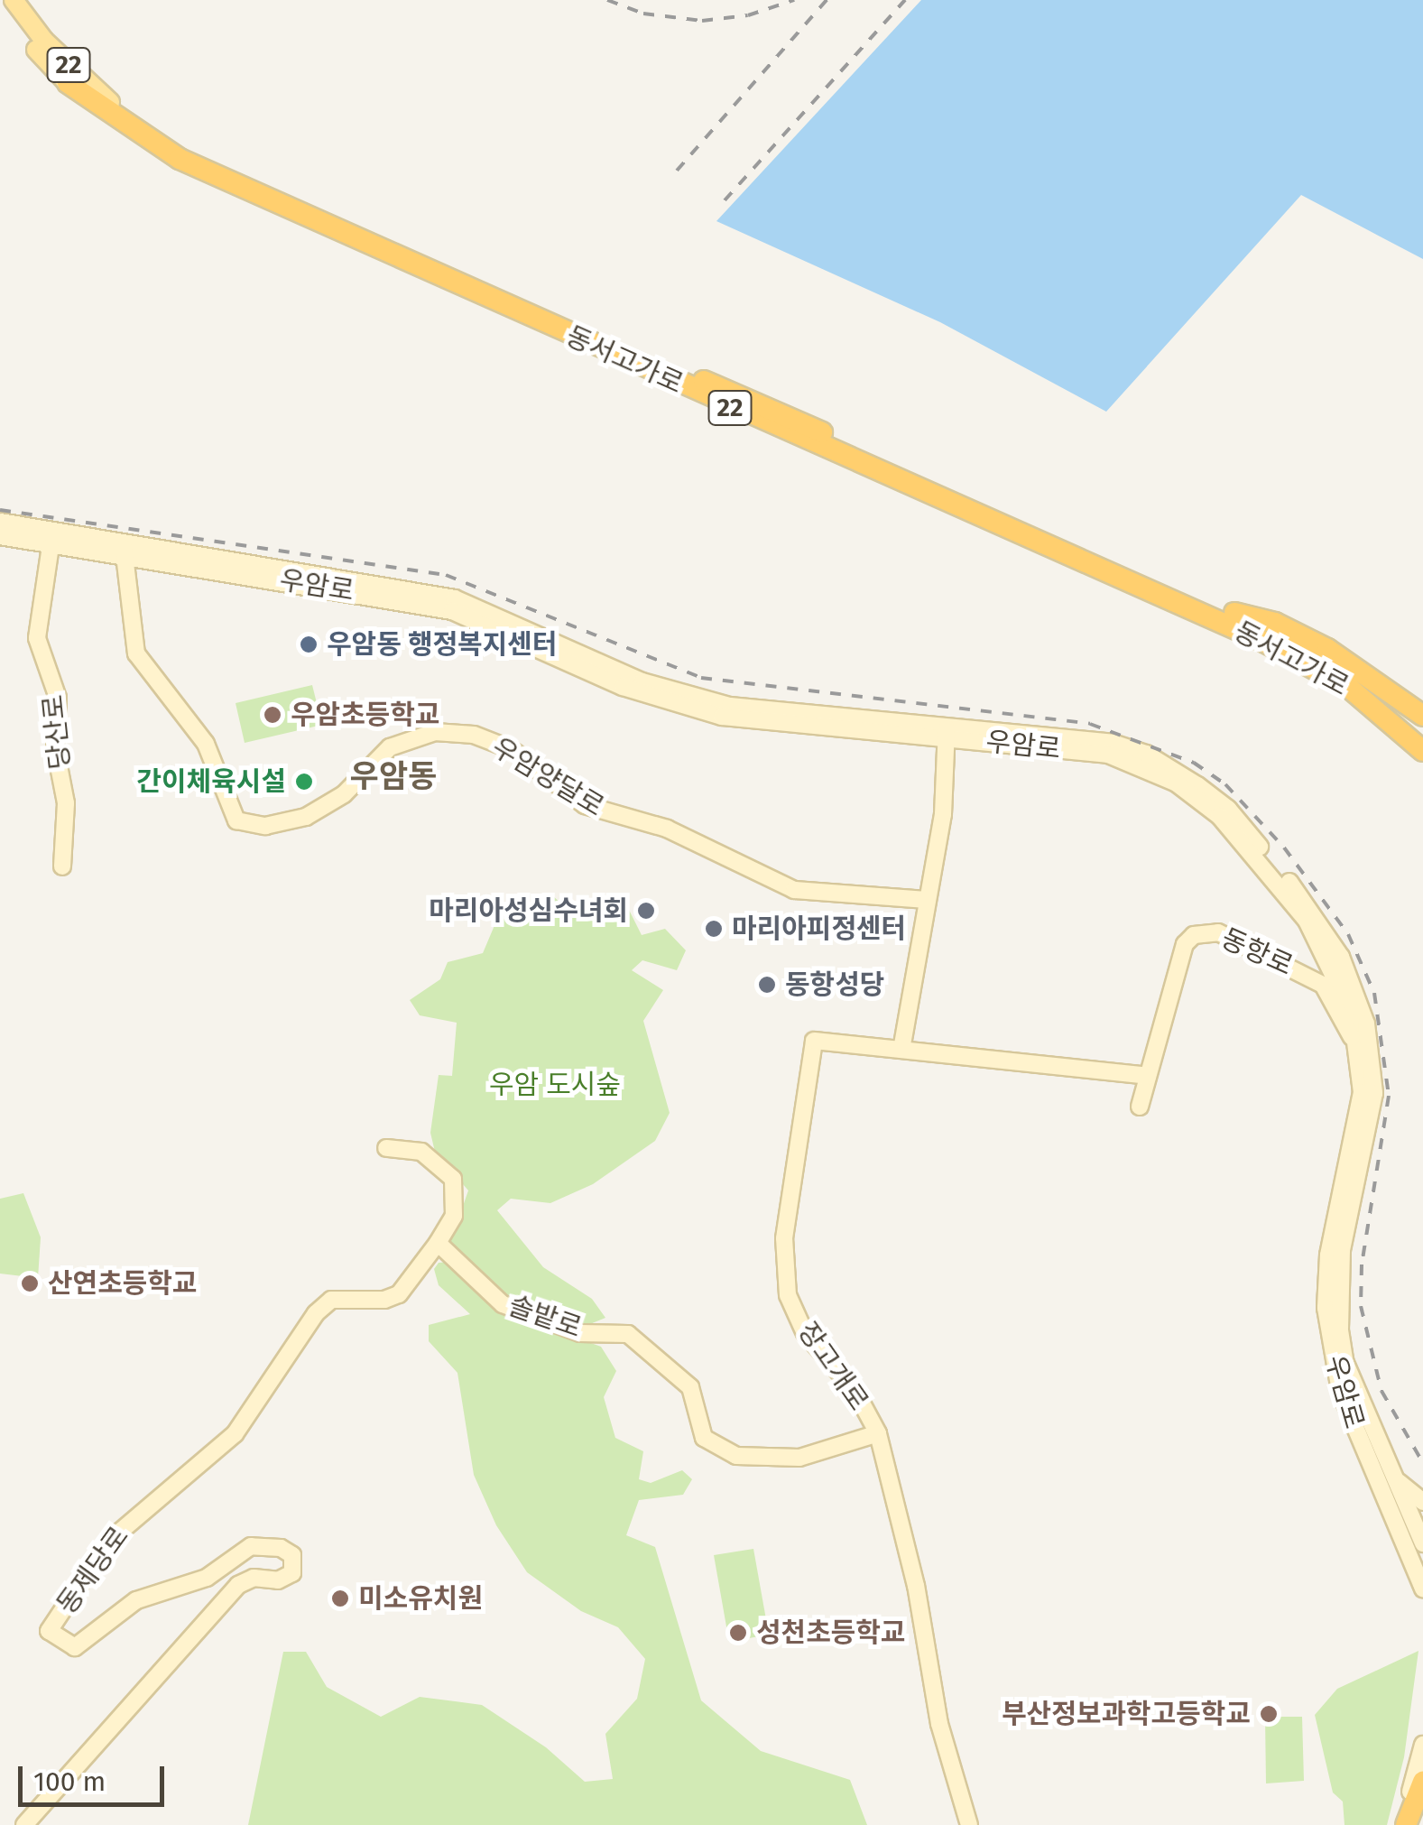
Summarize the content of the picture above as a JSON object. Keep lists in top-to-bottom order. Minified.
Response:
{"streets":{"highway":["22","동서고가로"],"street":["우암로","당산로","우암양달로","동항로","솔밭로","장고개로","동제당로"]},"crossings":[["우암로","당산로"],["우암로","우암양달로"],["우암로","동항로"],["동항로","장고개로"],["솔밭로","장고개로"],["솔밭로","동제당로"]],"districts":["우암동"],"parks":["우암 도시숲"],"places":["우암동 행정복지센터","우암초등학교","간이체육시설","마리아성심수녀회","마리아피정센터","동항성당","산연초등학교","미소유치원","성천초등학교","부산정보과학고등학교"],"scale_bar":"100 m"}
